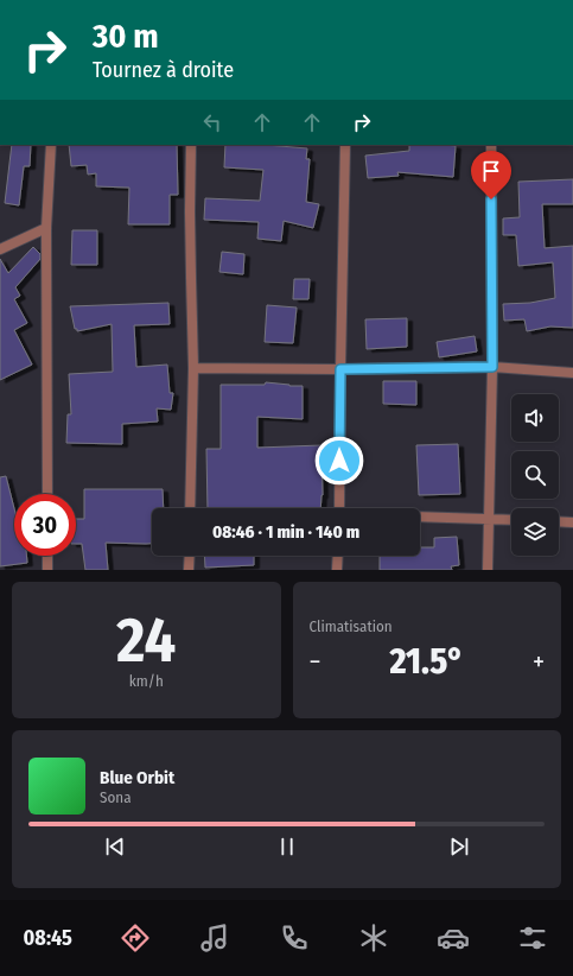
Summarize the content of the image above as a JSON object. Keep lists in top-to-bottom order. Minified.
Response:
{"page":{"turn":["30 m","Tournez à droite"],"limit":"30","trip":"08:46 · 1 min · 140 m","tile":[["24","km/h"],"Climatisation"],"heat":["−","21.5°","+"],"song":["Blue Orbit","Sona"],"tabs":"08:45"}}
